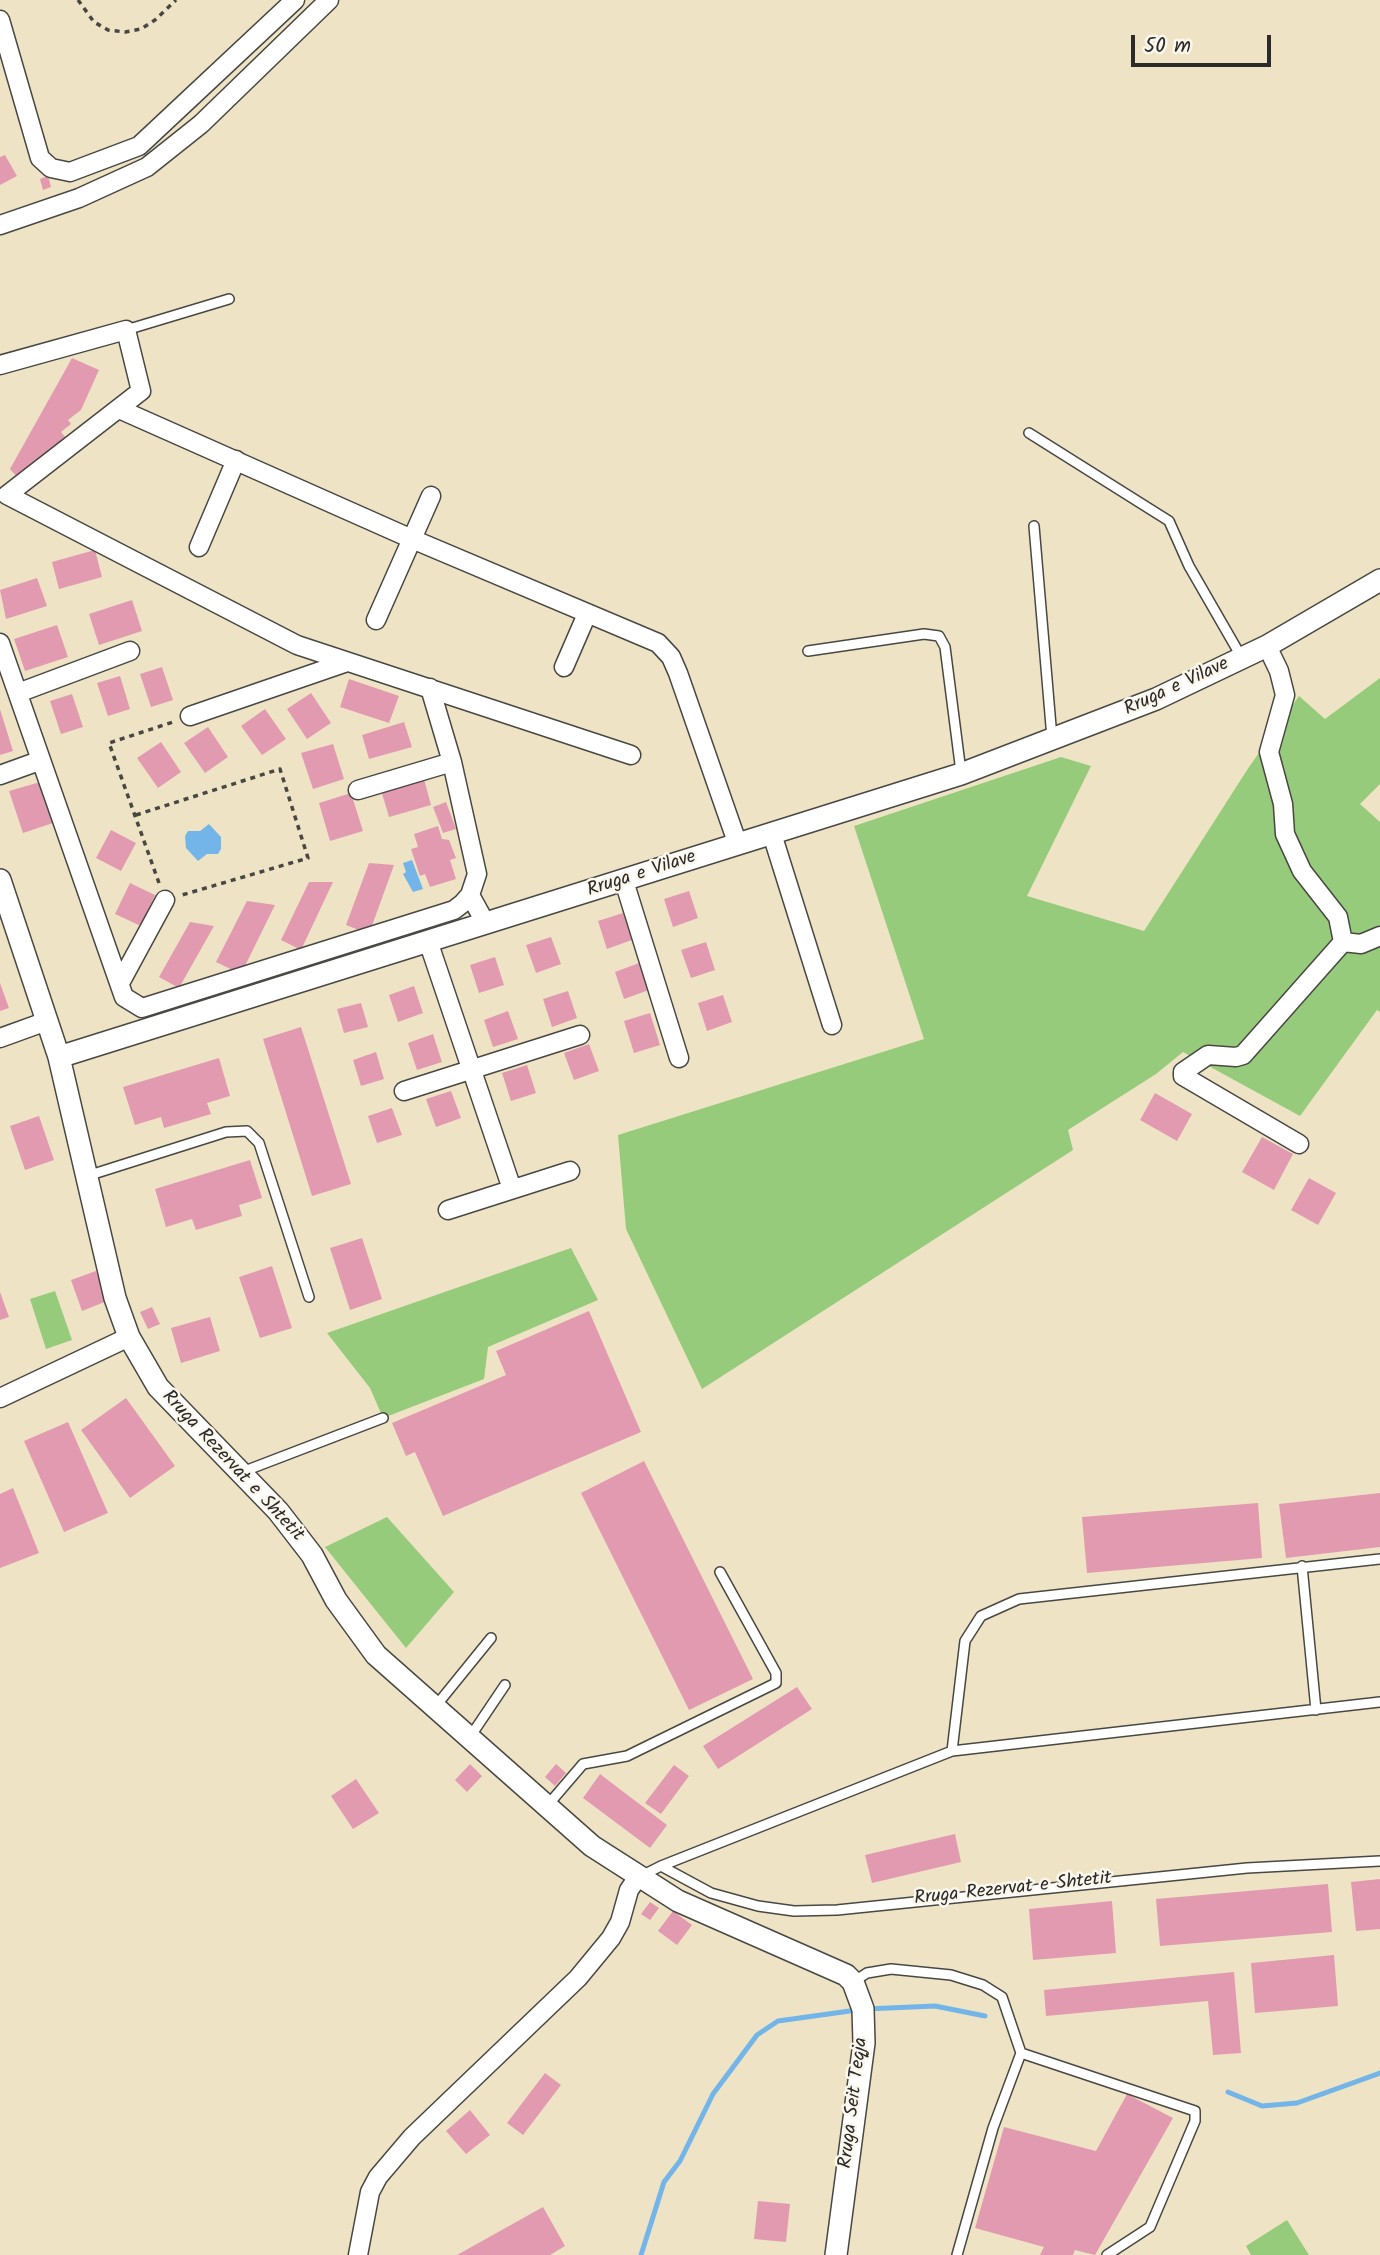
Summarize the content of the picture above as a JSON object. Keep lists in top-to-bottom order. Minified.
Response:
{"streets":{"street":["Rruga e Vilave","Rruga Rezervat e Shtetit","Rruga Seit Teqja"]},"crossings":[["Rruga e Vilave","Rruga Rezervat e Shtetit"]],"scale_bar":"50 m"}
